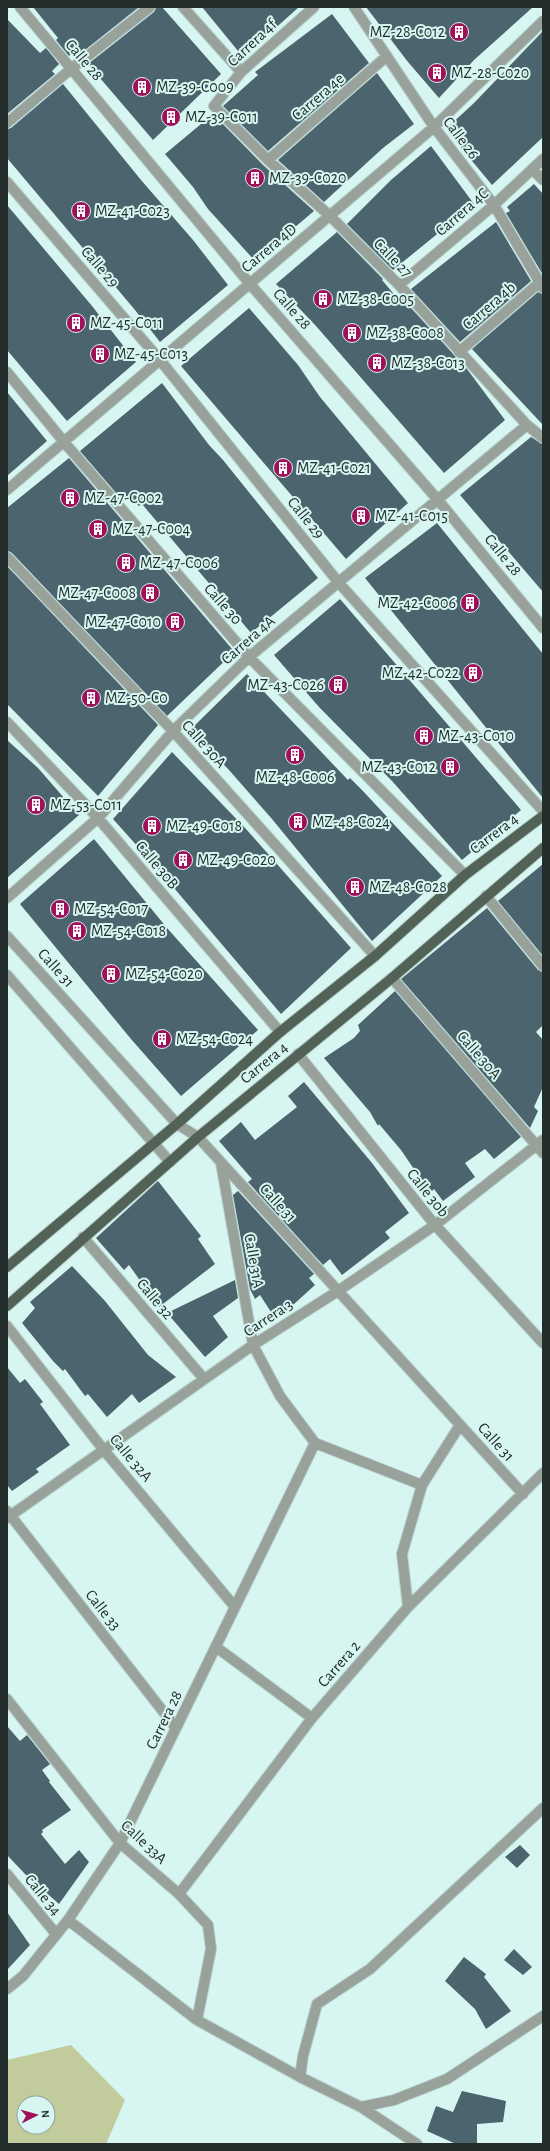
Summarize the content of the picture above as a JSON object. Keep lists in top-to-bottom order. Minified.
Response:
{"streets":{"main road":["Carrera 4"],"street":["Carrera 4f","Calle 28","Carrera 4e","Calle 26","Carrera 4C","Carrera 4D","Calle 27","Calle 29","Carrera 4b","Calle 30","Carrera 4A","Calle 30A","Calle 30B","Calle 31","Calle 30b","Calle 31A","Calle 32","Carrera 3","Calle 32A","Calle 33","Carrera 2","Carrera 28","Calle 33A","Calle 34"]},"crossings":[["Carrera 4f","Calle 27"],["Calle 28","Carrera 4D"],["Calle 28","Carrera 4A"],["Carrera 4e","Calle 26"],["Carrera 4e","Calle 27"],["Calle 26","Carrera 4C"],["Calle 26","Carrera 4D"],["Calle 26","Carrera 4b"],["Carrera 4C","Calle 27"],["Carrera 4D","Calle 27"],["Carrera 4D","Calle 29"],["Carrera 4D","Calle 30"],["Calle 27","Carrera 4b"],["Calle 27","Carrera 4A"],["Calle 29","Carrera 4A"],["Calle 30","Carrera 4A"],["Calle 30","Carrera 4"],["Carrera 4A","Calle 30A"],["Carrera 4A","Calle 30B"],["Calle 30A","Carrera 4"],["Calle 30A","Carrera 3"],["Carrera 4","Calle 30B"],["Carrera 4","Calle 31"],["Carrera 4","Calle 30b"],["Carrera 4","Calle 32"],["Calle 31","Calle 31A"],["Calle 31","Carrera 3"],["Calle 31","Carrera 2"],["Calle 30b","Carrera 3"],["Calle 31A","Carrera 3"],["Calle 31A","Carrera 28"],["Calle 32","Carrera 3"],["Carrera 3","Calle 32A"],["Carrera 3","Calle 33"],["Calle 32A","Carrera 28"],["Calle 33","Carrera 28"],["Carrera 2","Calle 33A"],["Carrera 28","Calle 33A"],["Carrera 28","Calle 34"]],"places":{"building":["MZ-28-C012","MZ-28-C020","MZ-39-C009","MZ-39-C011","MZ-39-C020","MZ-41-C023","MZ-38-C005","MZ-45-C011","MZ-38-C008","MZ-45-C013","MZ-38-C013","MZ-41-C021","MZ-47-C002","MZ-41-C015","MZ-47-C004","MZ-47-C006","MZ-47-C008","MZ-42-C006","MZ-47-C010","MZ-42-C022","MZ-43-C026","MZ-50-C0","MZ-43-C010","MZ-48-C006","MZ-43-C012","MZ-53-C011","MZ-48-C024","MZ-49-C018","MZ-49-C020","MZ-48-C028","MZ-54-C017","MZ-54-C018","MZ-54-C020","MZ-54-C024"]},"north":"right"}
